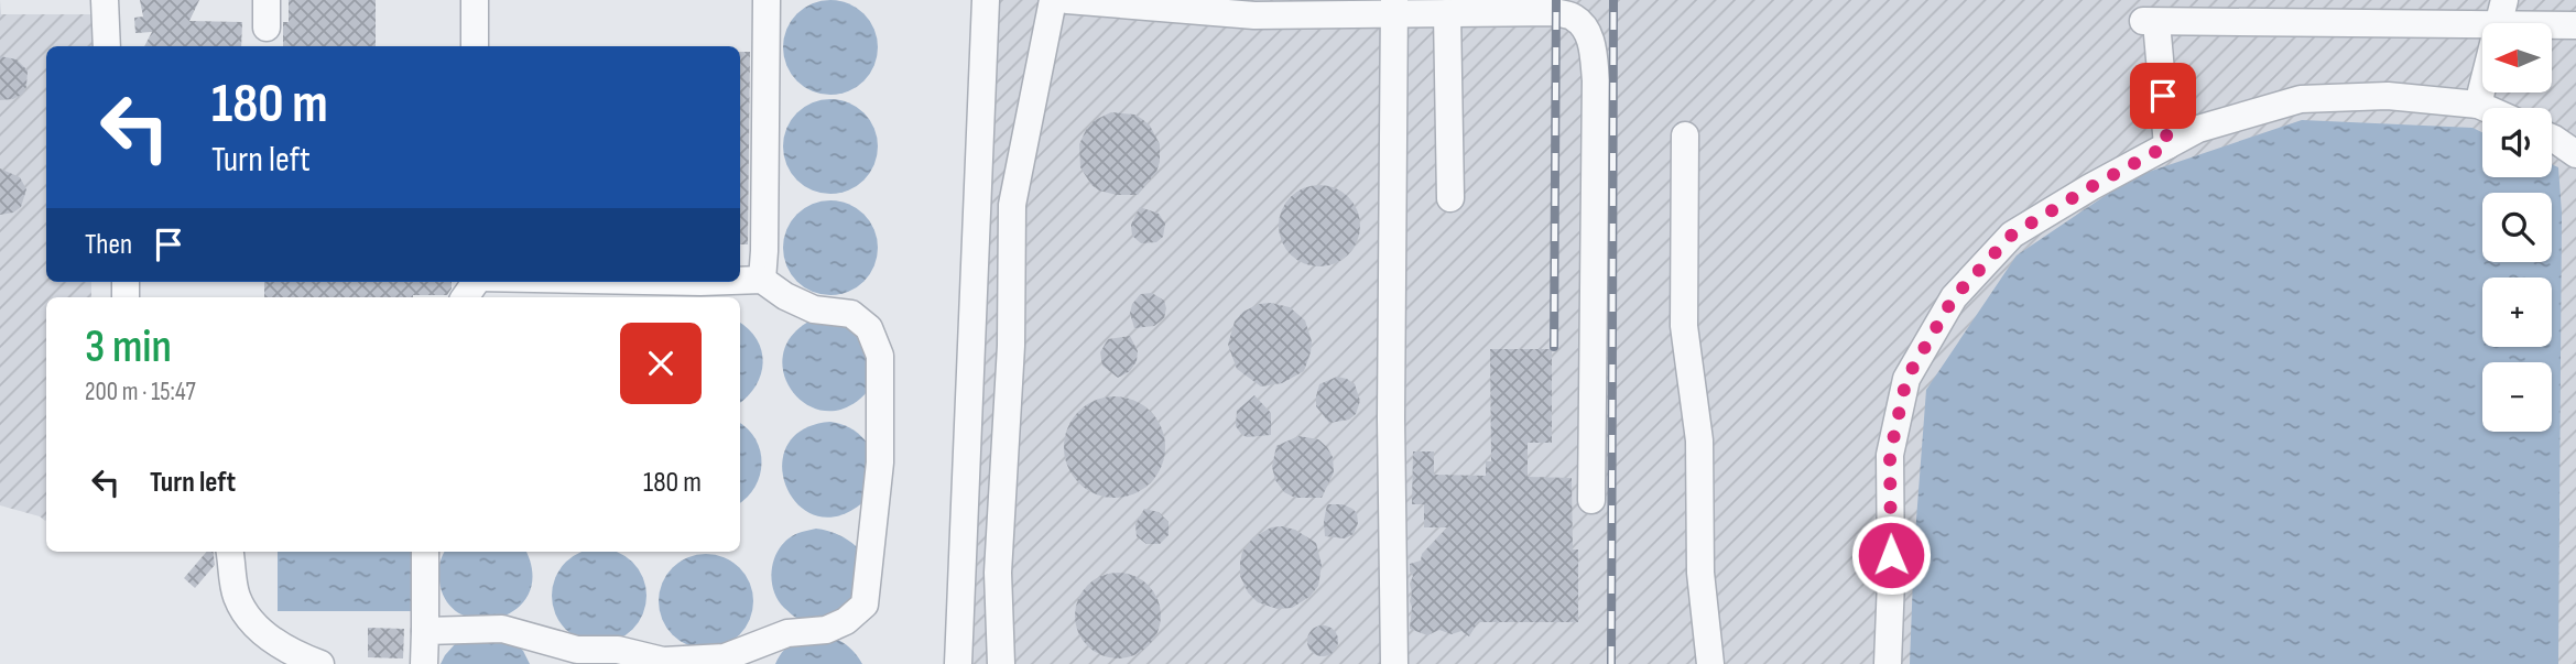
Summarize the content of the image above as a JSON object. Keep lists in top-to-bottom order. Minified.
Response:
{"north":"left","page":{"map_buttons":["+","−"],"turn":["180 m","Turn left"],"then":"Then","heading":["3 min","200 m · 15:47"],"list":[{"name":"Turn left","value":"180 m"}]}}
